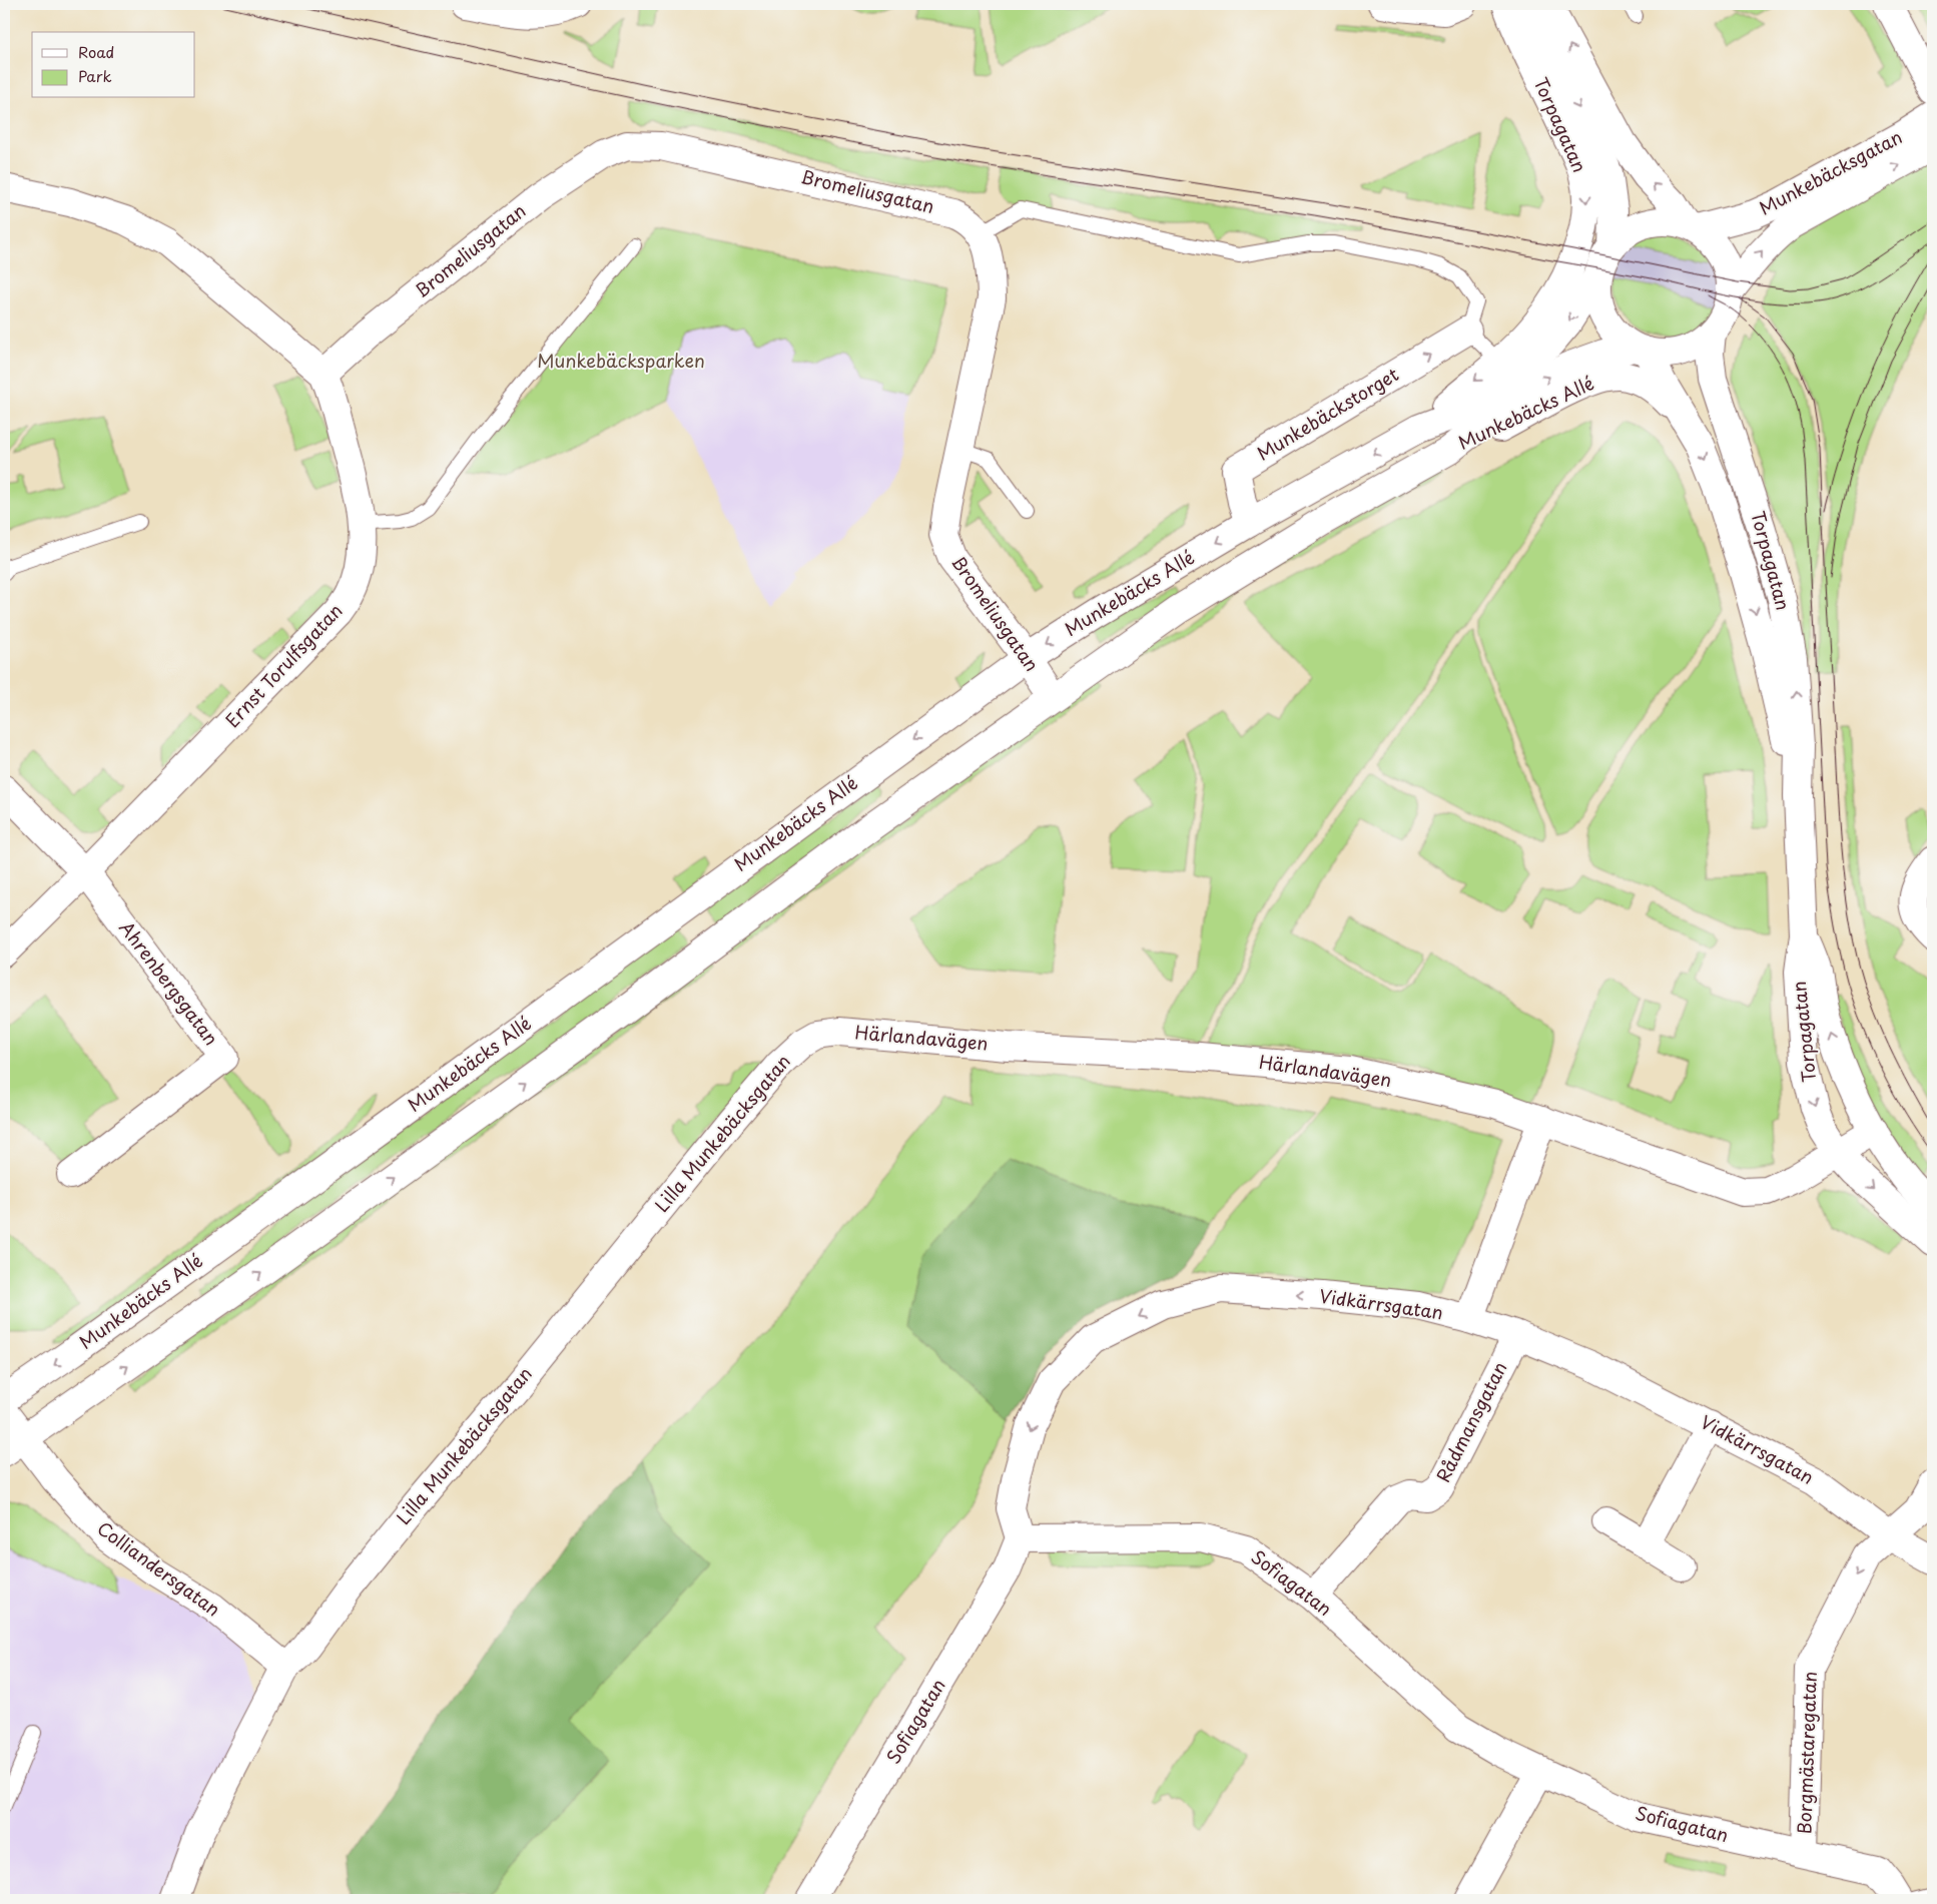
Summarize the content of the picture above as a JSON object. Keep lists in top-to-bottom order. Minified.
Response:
{"streets":{"street":["Torpagatan","Munkebäcksgatan","Bromeliusgatan","Munkebäcks Allé","Munkebäckstorget","Ernst Torulfsgatan","Ahrenbergsgatan","Härlandavägen","Lilla Munkebäcksgatan","Vidkärrsgatan","Rådmansgatan","Colliandersgatan","Sofiagatan","Borgmästaregatan"]},"crossings":[["Torpagatan","Munkebäcksgatan"],["Torpagatan","Munkebäcks Allé"],["Torpagatan","Härlandavägen"],["Munkebäcksgatan","Munkebäcks Allé"],["Bromeliusgatan","Munkebäcks Allé"],["Bromeliusgatan","Ernst Torulfsgatan"],["Munkebäcks Allé","Munkebäckstorget"],["Munkebäcks Allé","Colliandersgatan"],["Ernst Torulfsgatan","Ahrenbergsgatan"],["Härlandavägen","Lilla Munkebäcksgatan"],["Lilla Munkebäcksgatan","Colliandersgatan"],["Vidkärrsgatan","Rådmansgatan"],["Vidkärrsgatan","Sofiagatan"],["Vidkärrsgatan","Borgmästaregatan"],["Rådmansgatan","Sofiagatan"],["Sofiagatan","Borgmästaregatan"]],"one_way":["Munkebäckstorget","Vidkärrsgatan"],"parks":["Munkebäcksparken"],"legend":["Road","Park"]}
